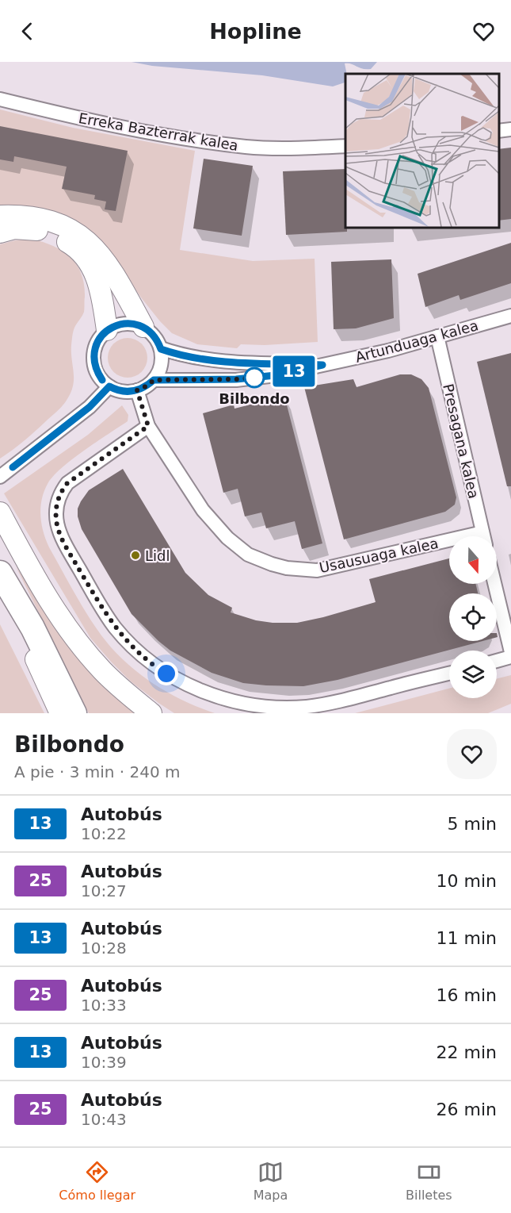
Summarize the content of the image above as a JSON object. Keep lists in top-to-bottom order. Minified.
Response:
{"streets":{"street":["Erreka Bazterrak kalea","Artunduaga kalea","Presagana kalea","Usausuaga kalea"]},"crossings":[["Artunduaga kalea","Presagana kalea"],["Artunduaga kalea","Usausuaga kalea"]],"places":["Bilbondo","Lidl"],"lines":["bus line 13"],"north":"bottom","page":{"header":"Hopline","on_map":"13","heading":["Bilbondo","A pie · 3 min · 240 m"],"list":[{"mark":"13","name":"Autobús","note":"10:22","value":"5 min"},{"mark":"25","name":"Autobús","note":"10:27","value":"10 min"},{"mark":"13","name":"Autobús","note":"10:28","value":"11 min"},{"mark":"25","name":"Autobús","note":"10:33","value":"16 min"},{"mark":"13","name":"Autobús","note":"10:39","value":"22 min"},{"mark":"25","name":"Autobús","note":"10:43","value":"26 min"}],"tabs":["Cómo llegar","Mapa","Billetes"]}}
